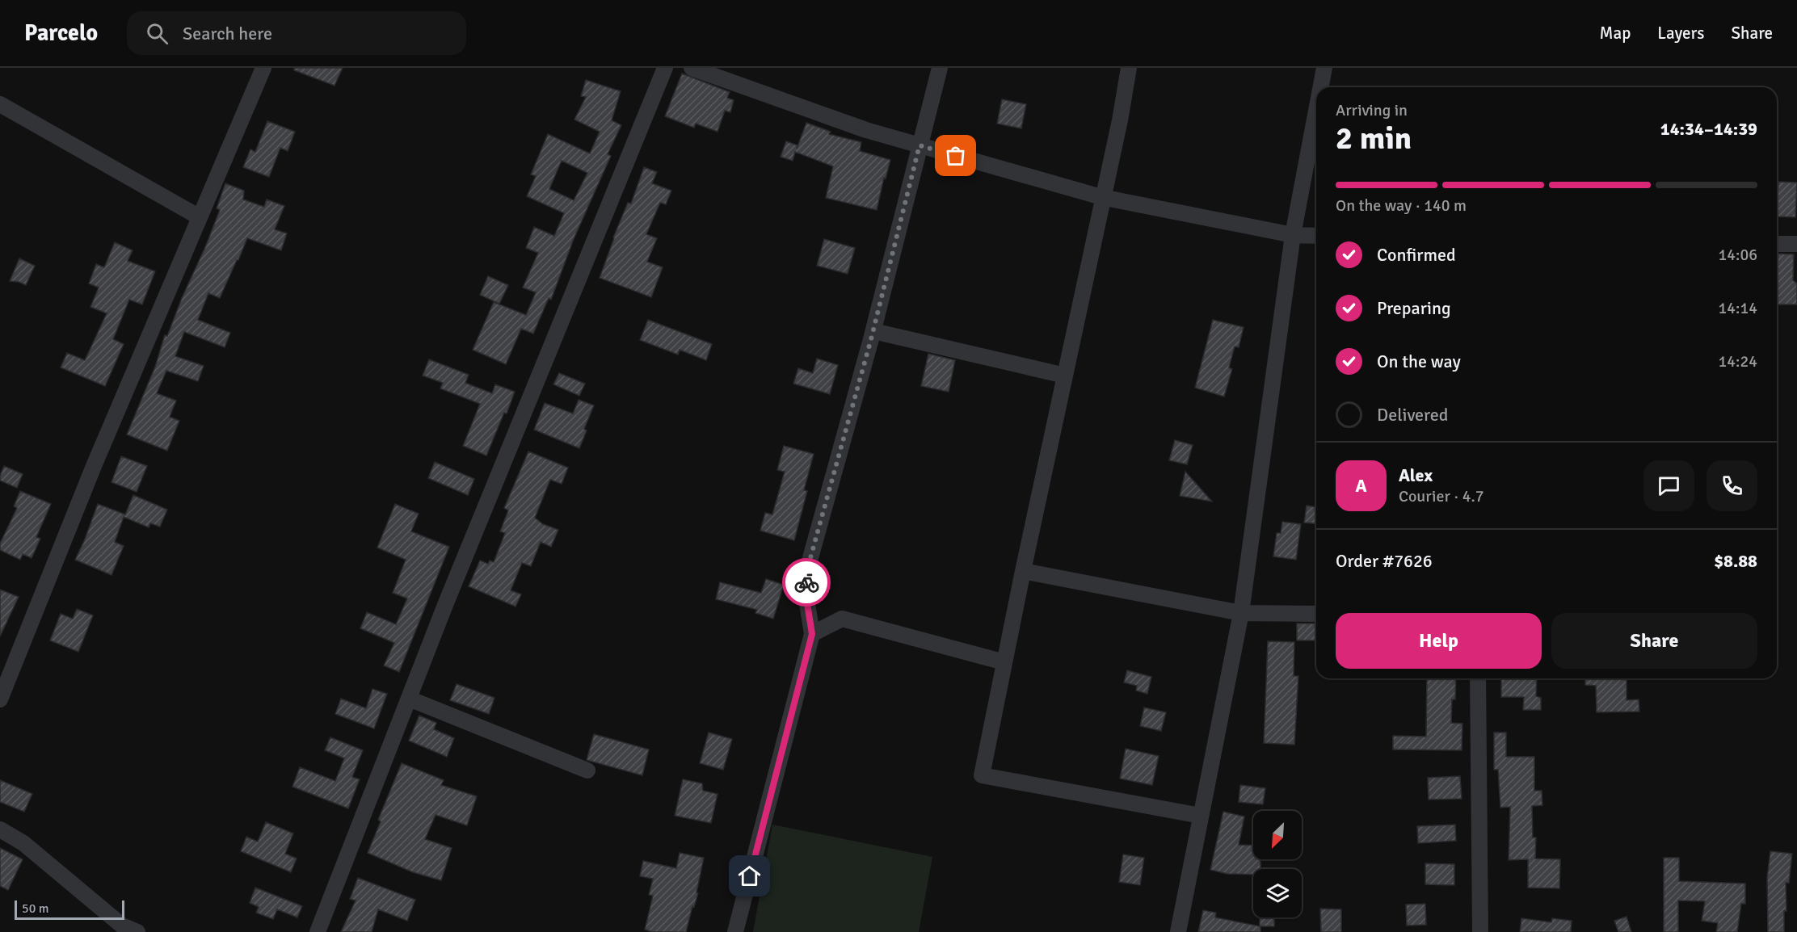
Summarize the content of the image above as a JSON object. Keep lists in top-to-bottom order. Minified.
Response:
{"scale_bar":"50 m","north":"bottom left","page":{"header":"Parcelo","search":"Search here","nav":["Map","Layers","Share"],"heading":["2 min","Arriving in","14:34–14:39"],"panel":["Alex","Courier · 4.7","Order #7626","$8.88"],"bar":"On the way · 140 m","list":[["Confirmed","14:06"],["Preparing","14:14"],["On the way","14:24"],"Delivered"],"round":"A","buttons":["Help","Share"],"scale":"50 m"}}
